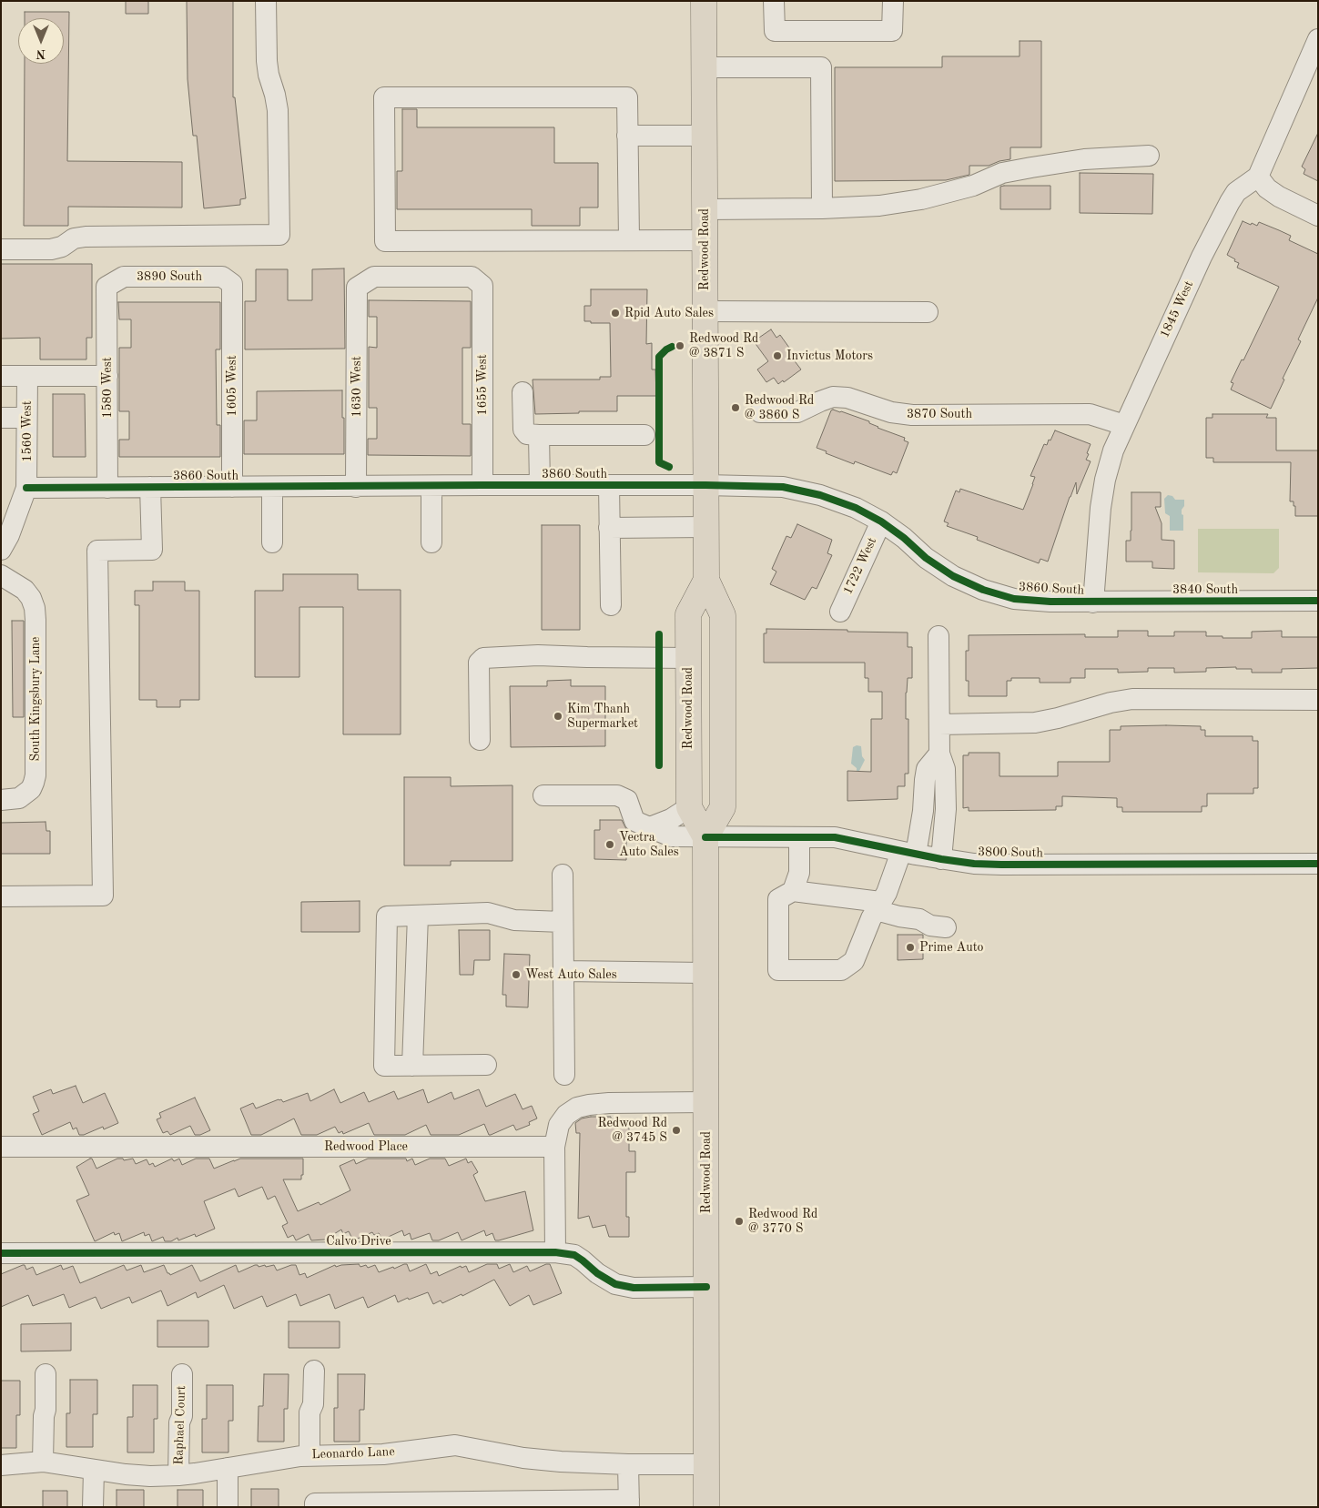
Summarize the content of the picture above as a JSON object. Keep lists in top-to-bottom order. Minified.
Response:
{"streets":{"main road":["Redwood Road"],"street":["3890 South","1845 West","1655 West","1605 West","1630 West","1580 West","3870 South","1560 West","3860 South","1722 West","3840 South","South Kingsbury Lane","3800 South","Redwood Place","Calvo Drive","Raphael Court","Leonardo Lane"]},"crossings":[["Redwood Road","3860 South"],["Redwood Road","3800 South"],["Redwood Road","Calvo Drive"],["Redwood Road","Leonardo Lane"],["3890 South","1605 West"],["3890 South","1580 West"],["1845 West","3870 South"],["1845 West","3860 South"],["1845 West","3840 South"],["1655 West","1630 West"],["1655 West","3860 South"],["1605 West","3860 South"],["1630 West","3860 South"],["1580 West","3860 South"],["1560 West","3860 South"],["3860 South","1722 West"],["3860 South","3840 South"],["Raphael Court","Leonardo Lane"]],"places":["Rpid Auto Sales","Redwood Rd @ 3871 S","Invictus Motors","Redwood Rd @ 3860 S","Kim Thanh Supermarket","Vectra Auto Sales","Prime Auto","West Auto Sales","Redwood Rd @ 3745 S","Redwood Rd @ 3770 S"],"north":"bottom"}
